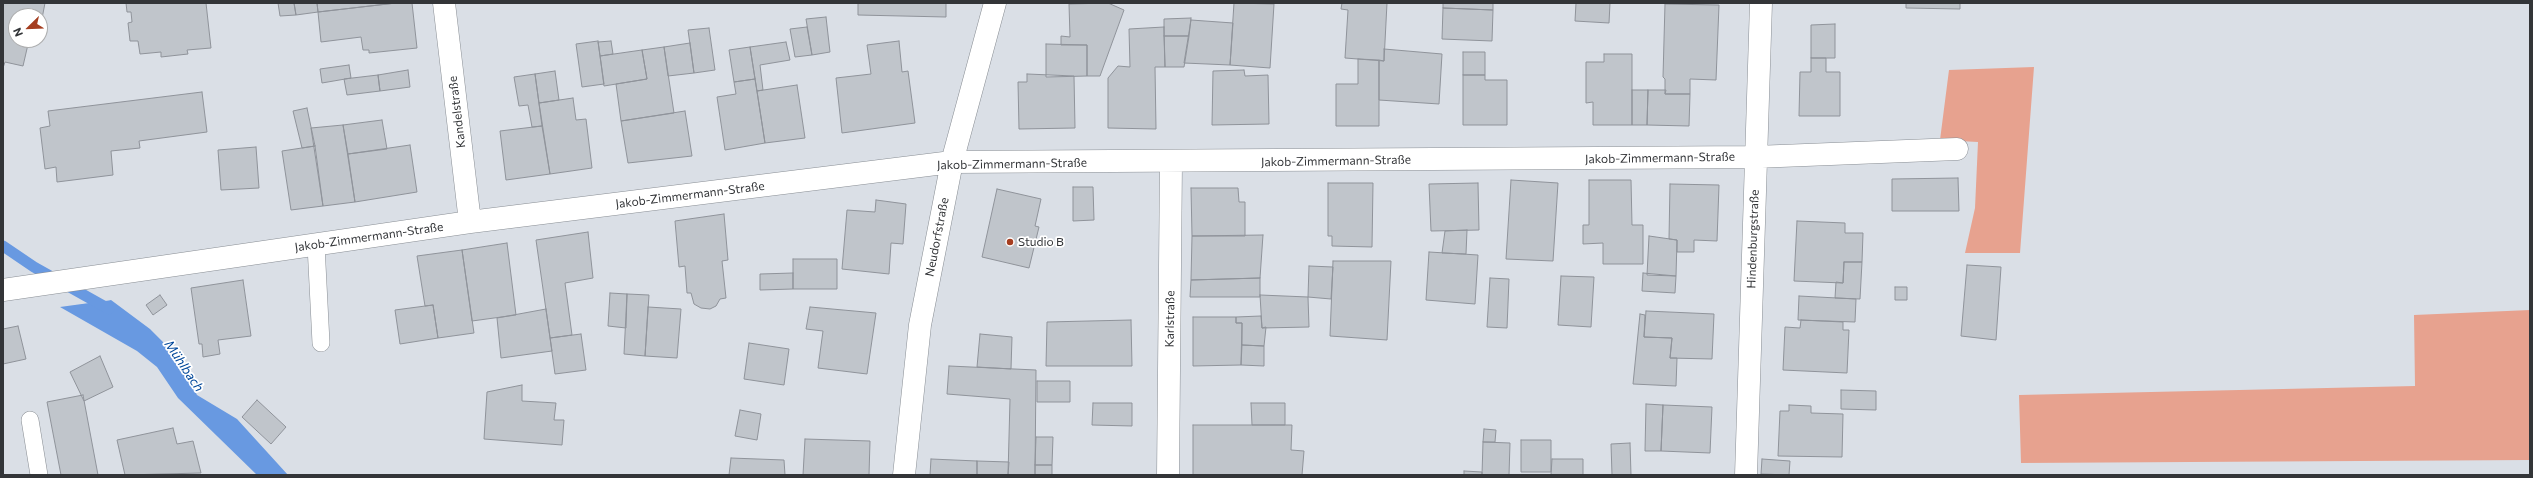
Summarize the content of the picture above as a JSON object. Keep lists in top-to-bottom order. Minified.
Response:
{"streets":{"street":["Kandelstraße","Jakob-Zimmermann-Straße","Neudorfstraße","Hindenburgstraße","Karlstraße"]},"crossings":[["Kandelstraße","Jakob-Zimmermann-Straße"],["Jakob-Zimmermann-Straße","Neudorfstraße"],["Jakob-Zimmermann-Straße","Hindenburgstraße"],["Jakob-Zimmermann-Straße","Karlstraße"]],"water":["Mühlbach"],"places":["Studio B"],"north":"bottom left"}
